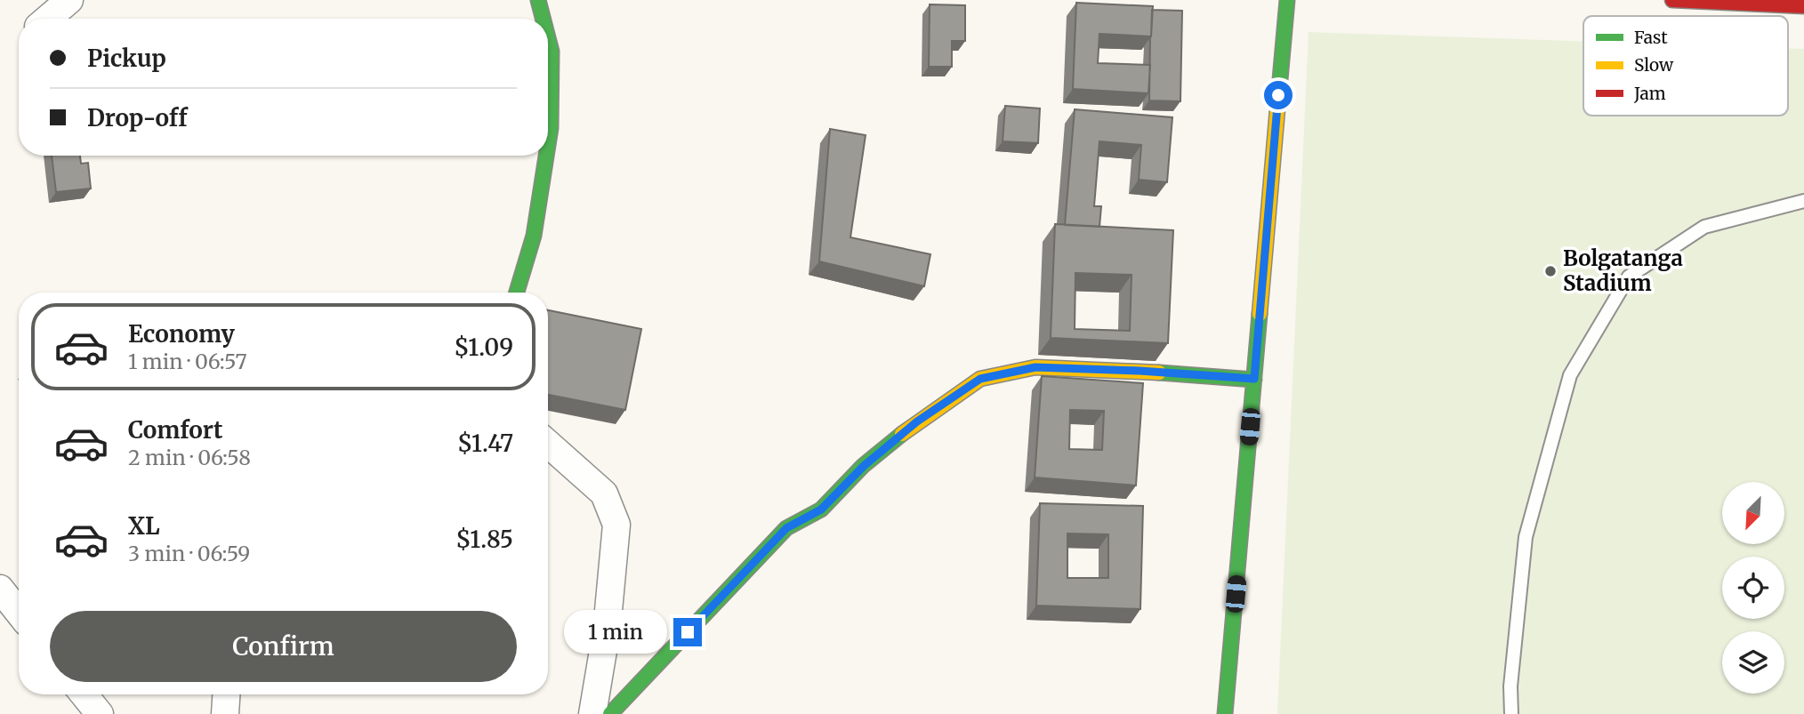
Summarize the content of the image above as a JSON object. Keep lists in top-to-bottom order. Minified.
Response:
{"places":["Bolgatanga Stadium"],"legend":["Fast","Slow","Jam"],"north":"bottom left","page":{"banner":["Pickup","Drop-off"],"list":[{"name":"Economy","note":"1 min · 06:57","value":"$1.09"},{"name":"Comfort","note":"2 min · 06:58","value":"$1.47"},{"name":"XL","note":"3 min · 06:59","value":"$1.85"}],"buttons":"Confirm","bubble":"1 min"}}
